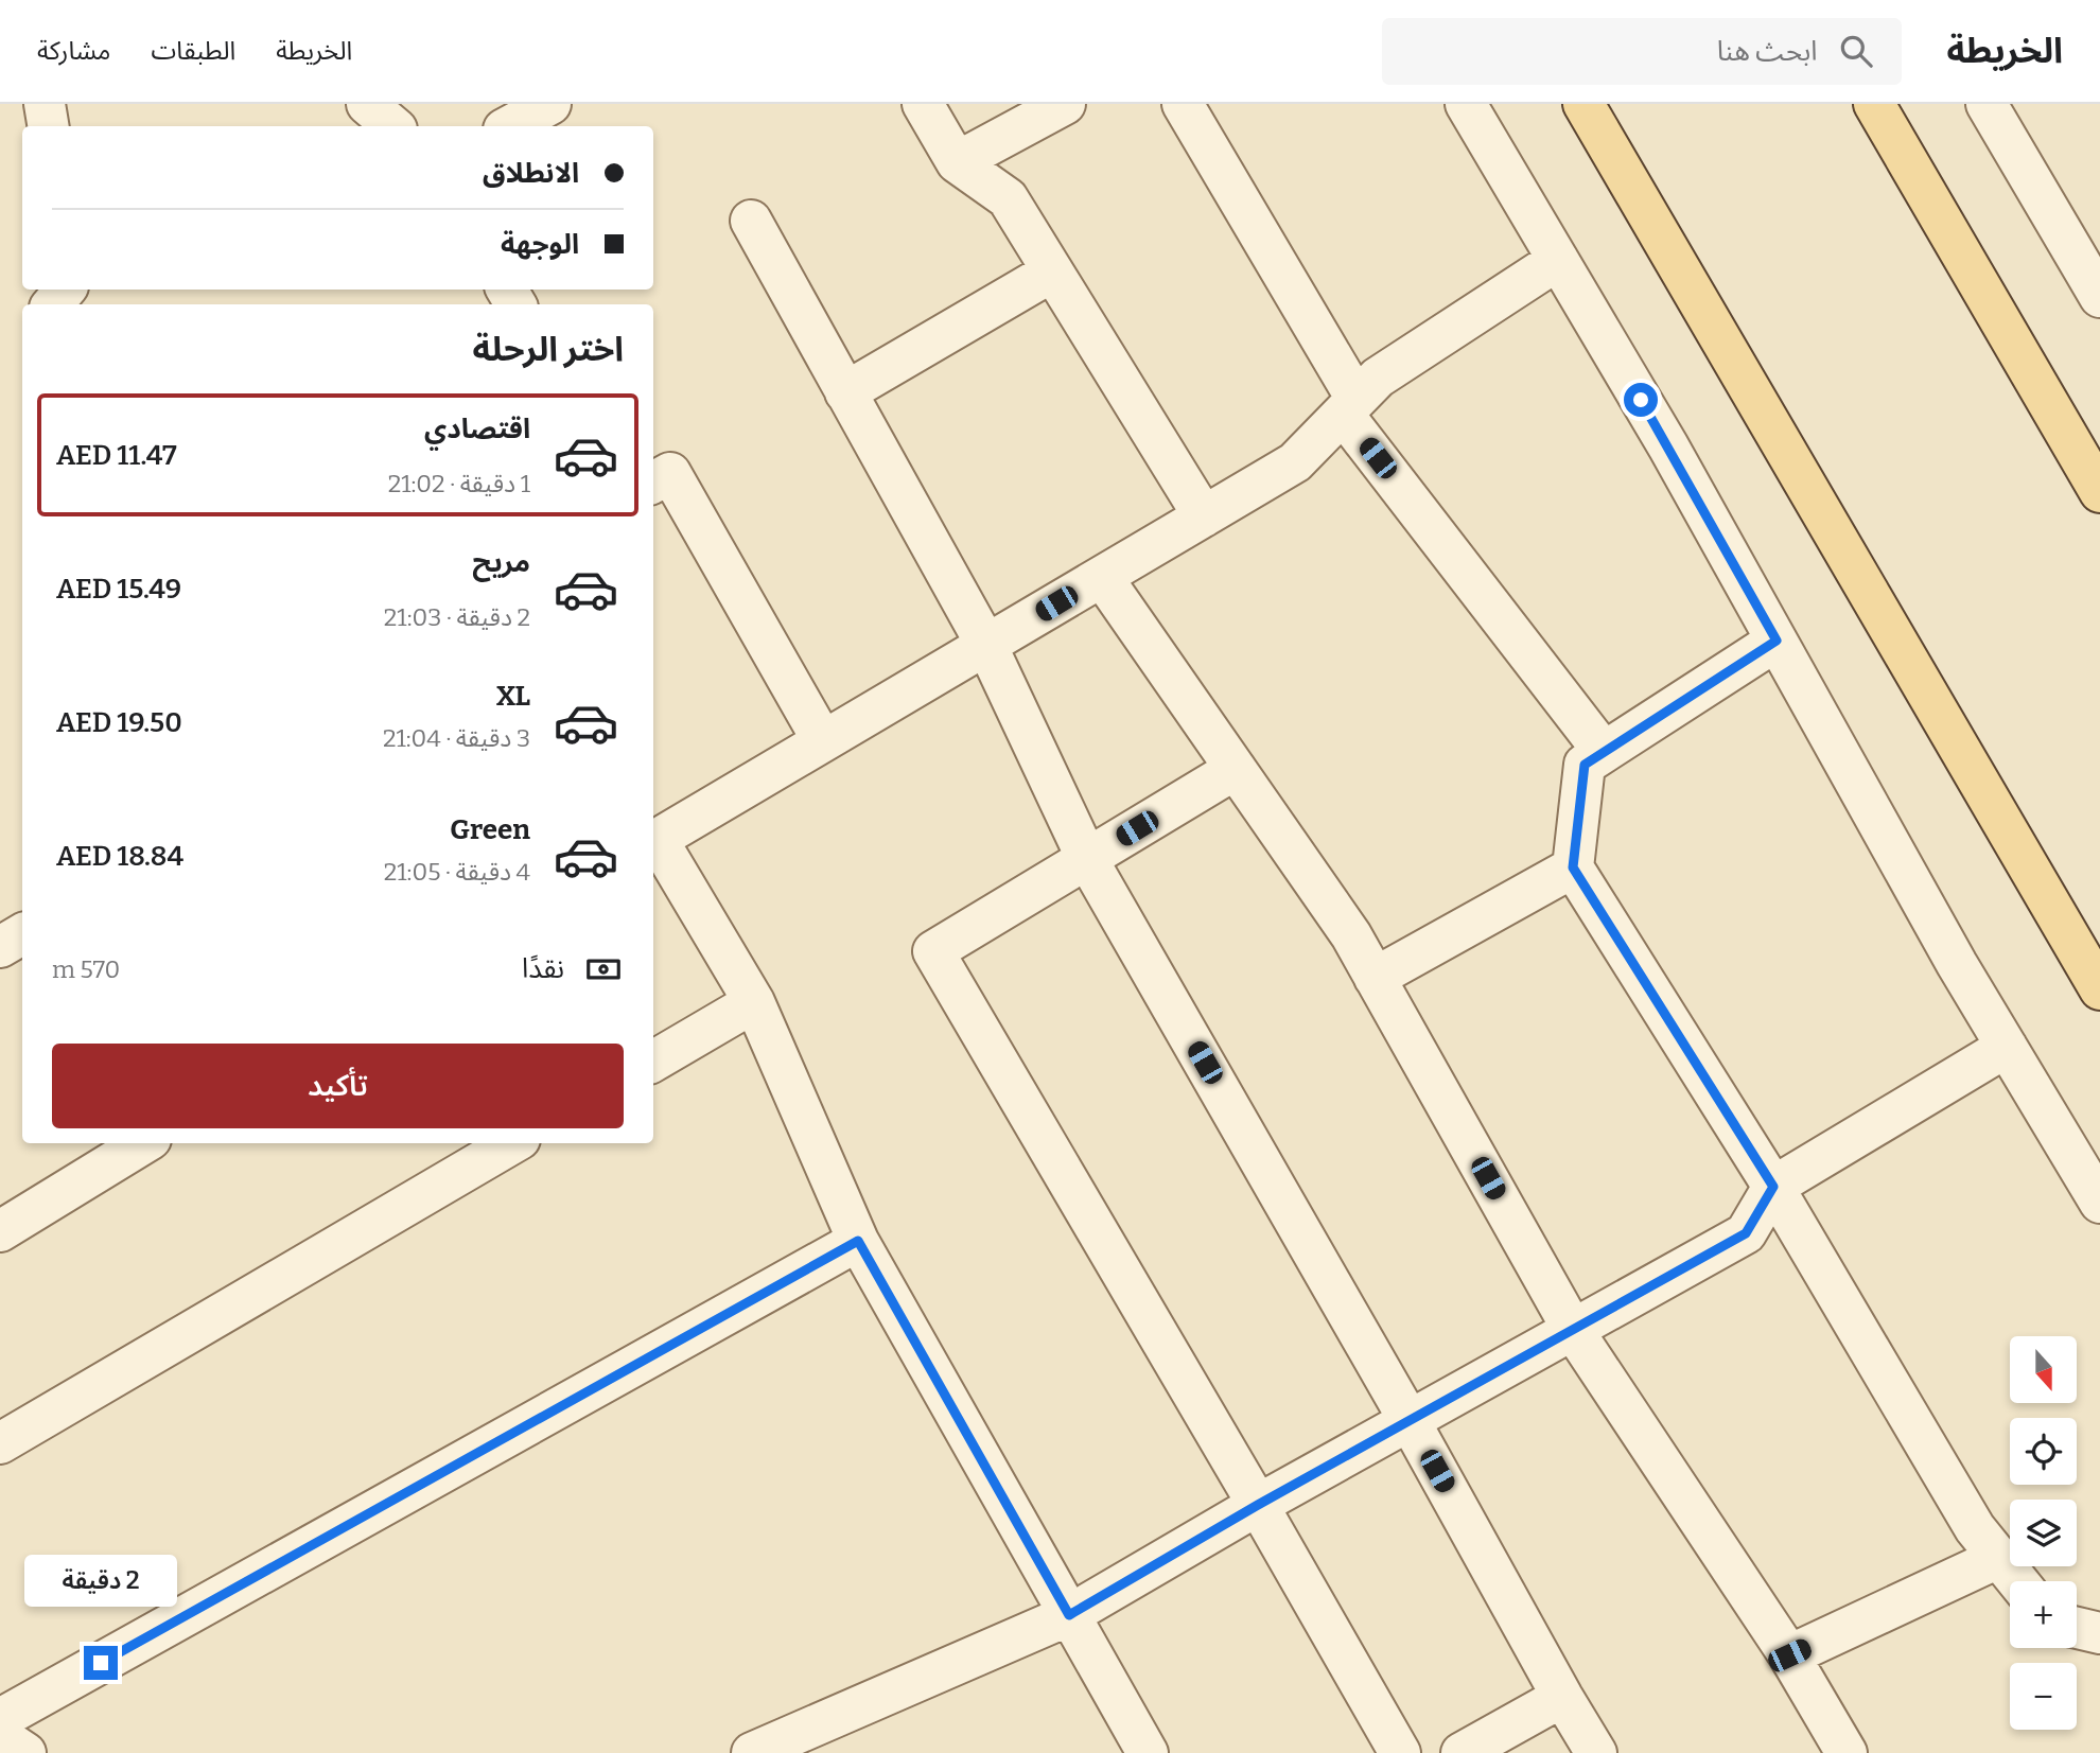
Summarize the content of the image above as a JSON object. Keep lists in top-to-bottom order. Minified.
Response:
{"north":"bottom","page":{"header":"الخريطة","search":"ابحث هنا","nav":["الخريطة","الطبقات","مشاركة"],"banner":["الانطلاق","الوجهة"],"heading":"اختر الرحلة","list":[{"name":"اقتصادي","note":"1 دقيقة · 21:02","value":"AED 11.47"},{"name":"مريح","note":"2 دقيقة · 21:03","value":"AED 15.49"},{"name":"XL","note":"3 دقيقة · 21:04","value":"AED 19.50"},{"name":"Green","note":"4 دقيقة · 21:05","value":"AED 18.84"}],"pay":["نقدًا","570 m"],"buttons":"تأكيد","map_buttons":["+","−"],"bubble":"2 دقيقة"}}
